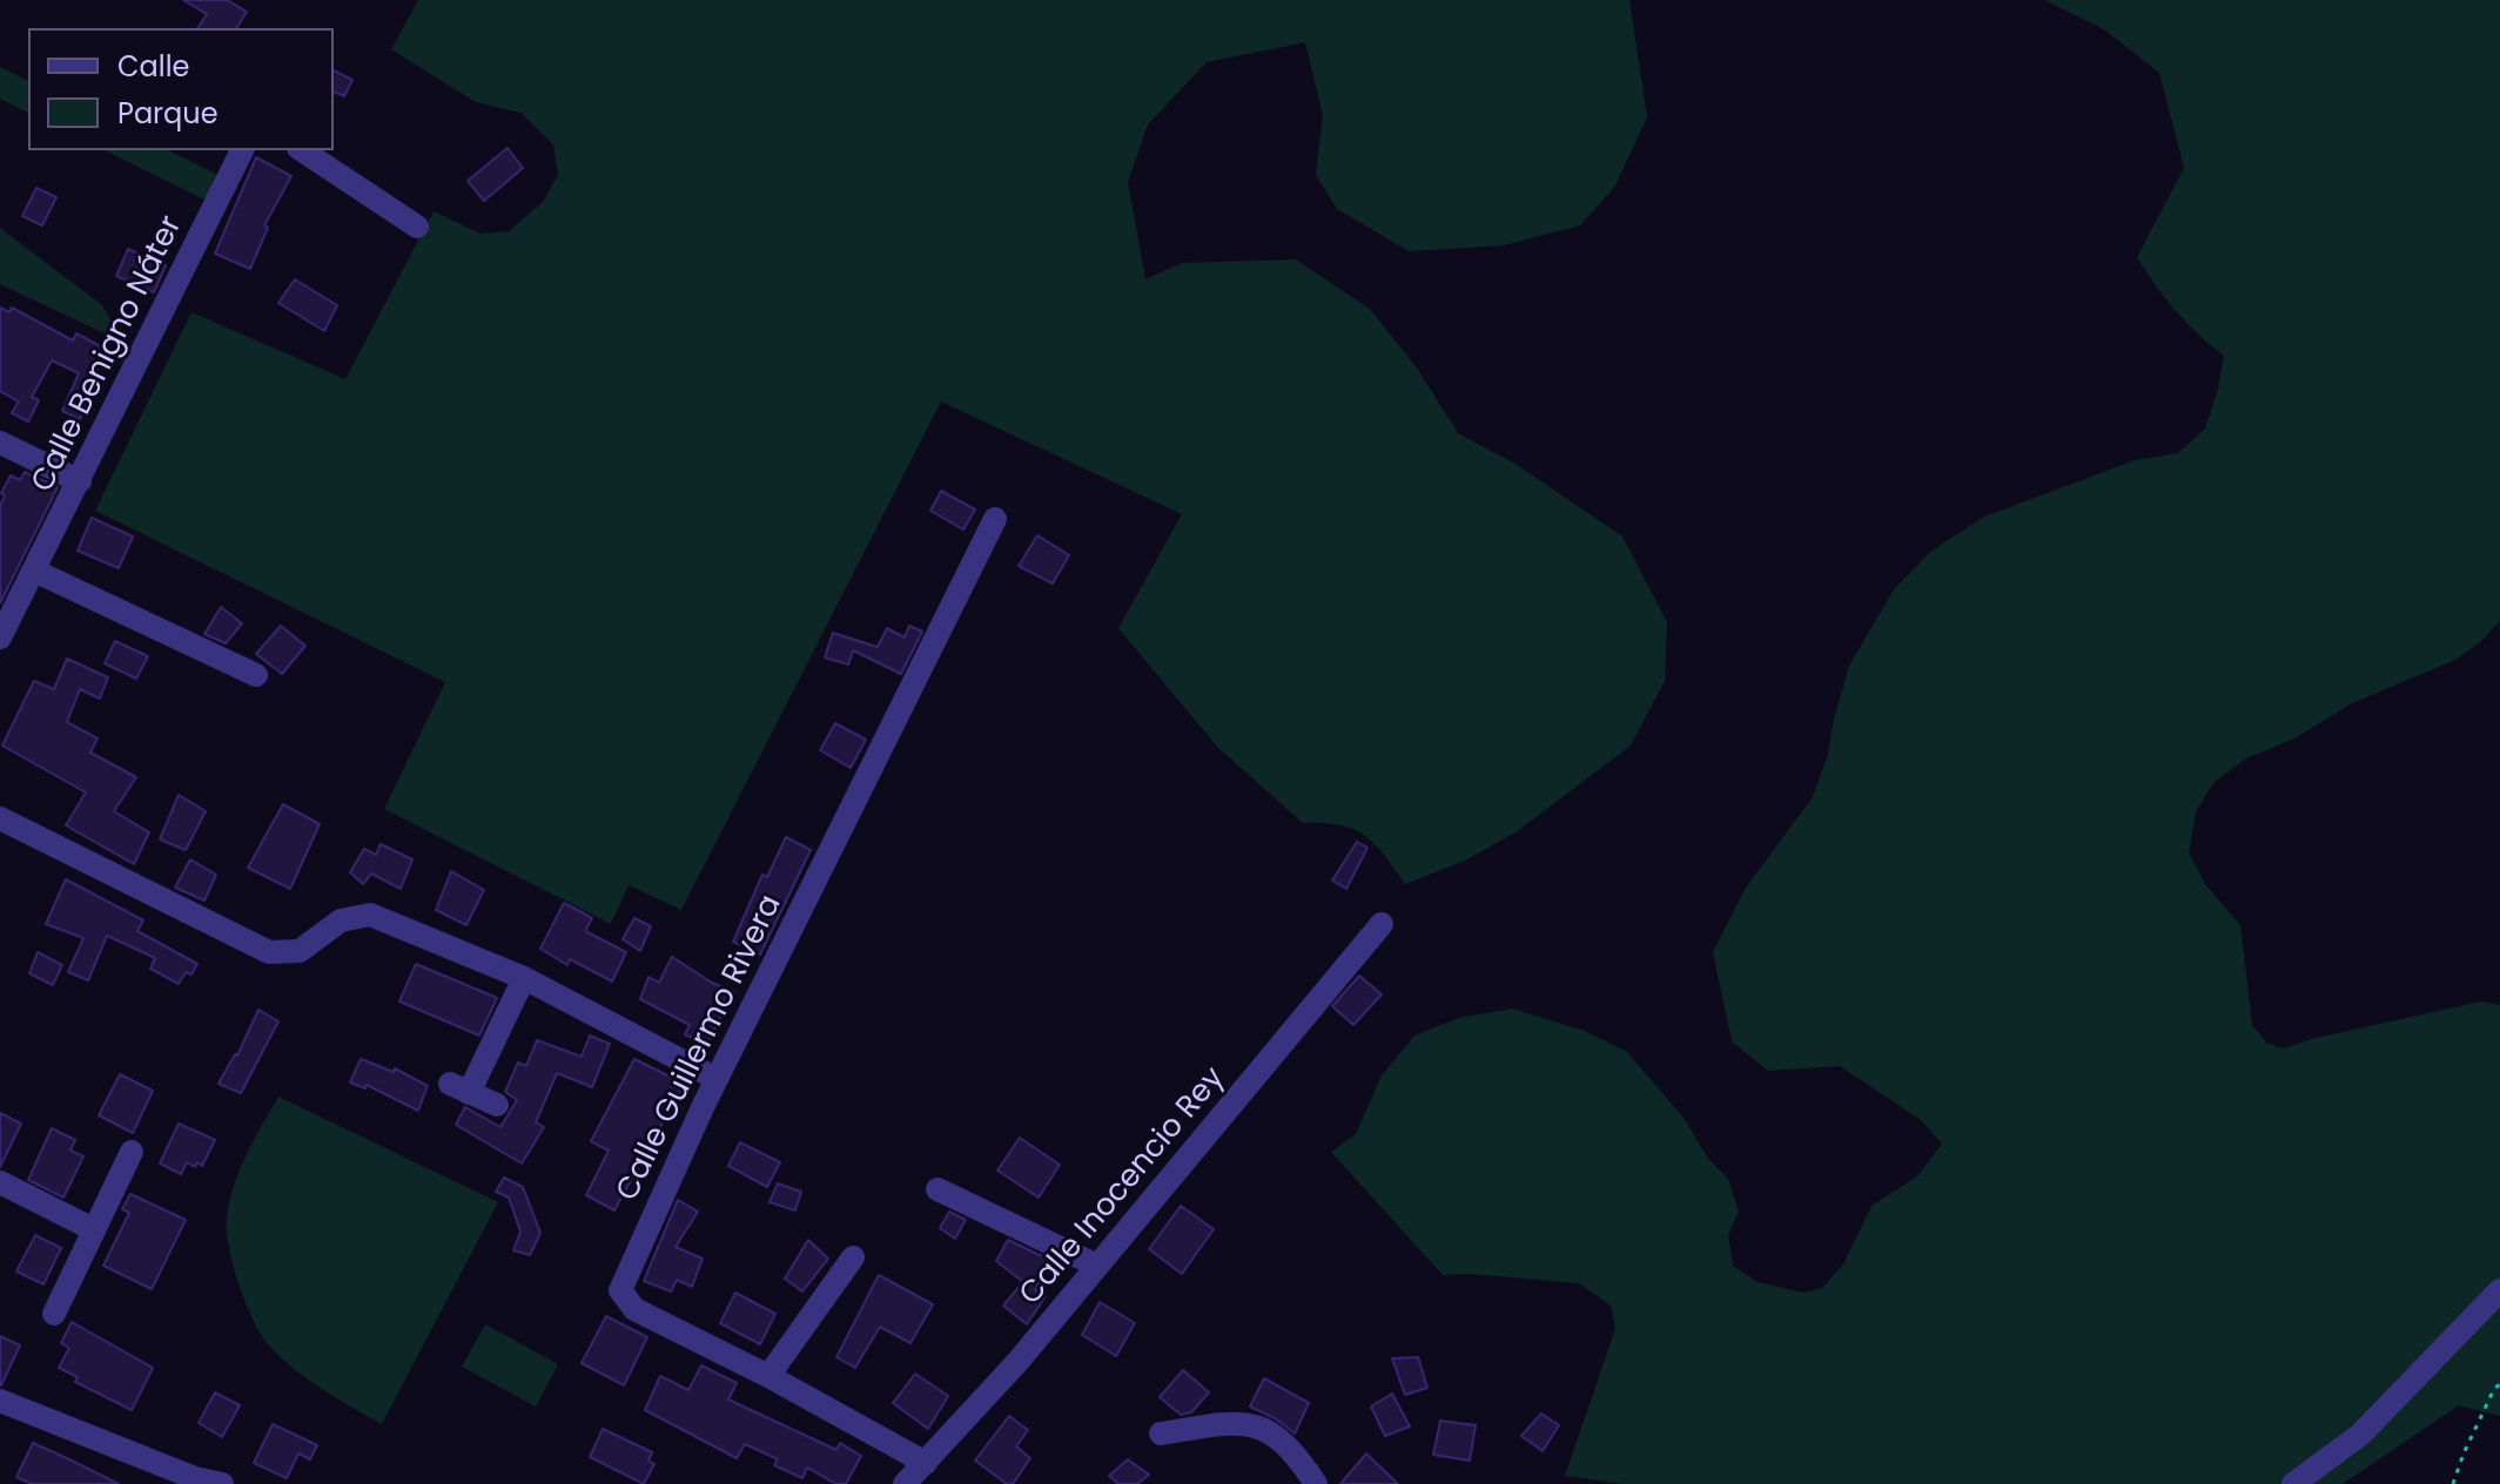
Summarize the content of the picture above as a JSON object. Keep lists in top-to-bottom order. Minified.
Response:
{"streets":{"street":["Calle Benigno Náter","Calle Guillermo Rivera","Calle Inocencio Rey"]},"crossings":[["Calle Guillermo Rivera","Calle Inocencio Rey"]],"legend":["Calle","Parque"]}
